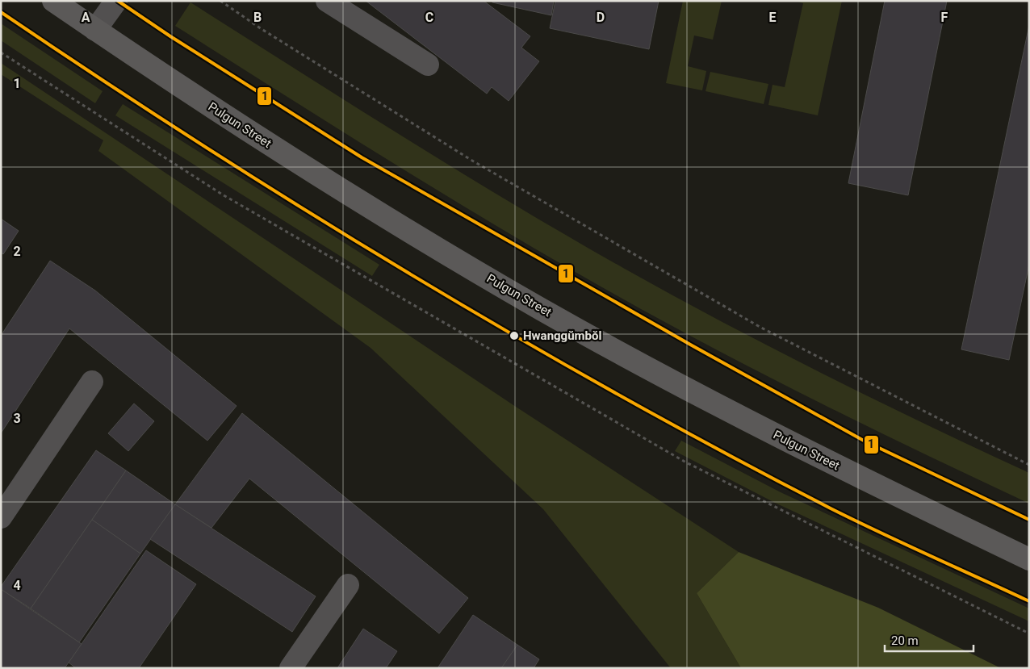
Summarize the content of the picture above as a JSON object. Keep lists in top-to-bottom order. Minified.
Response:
{"streets":{"main road":["Pulgun Street"]},"places":["Hwanggŭmbŏl"],"lines":["transit line 1"],"scale_bar":"20 m","grid":{"columns":["A","B","C","D","E","F"],"rows":["1","2","3","4"]}}
